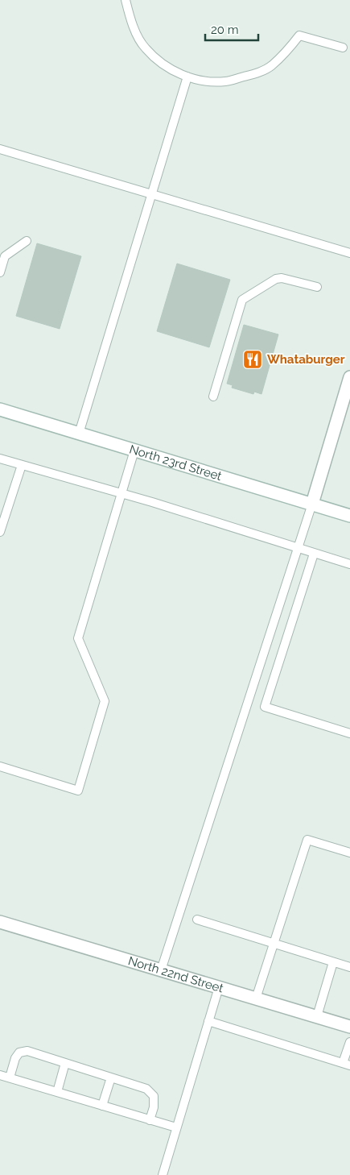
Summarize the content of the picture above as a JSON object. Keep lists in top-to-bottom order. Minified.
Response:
{"streets":{"street":["North 23rd Street","North 22nd Street"]},"places":{"restaurant":["Whataburger"]},"scale_bar":"20 m"}
